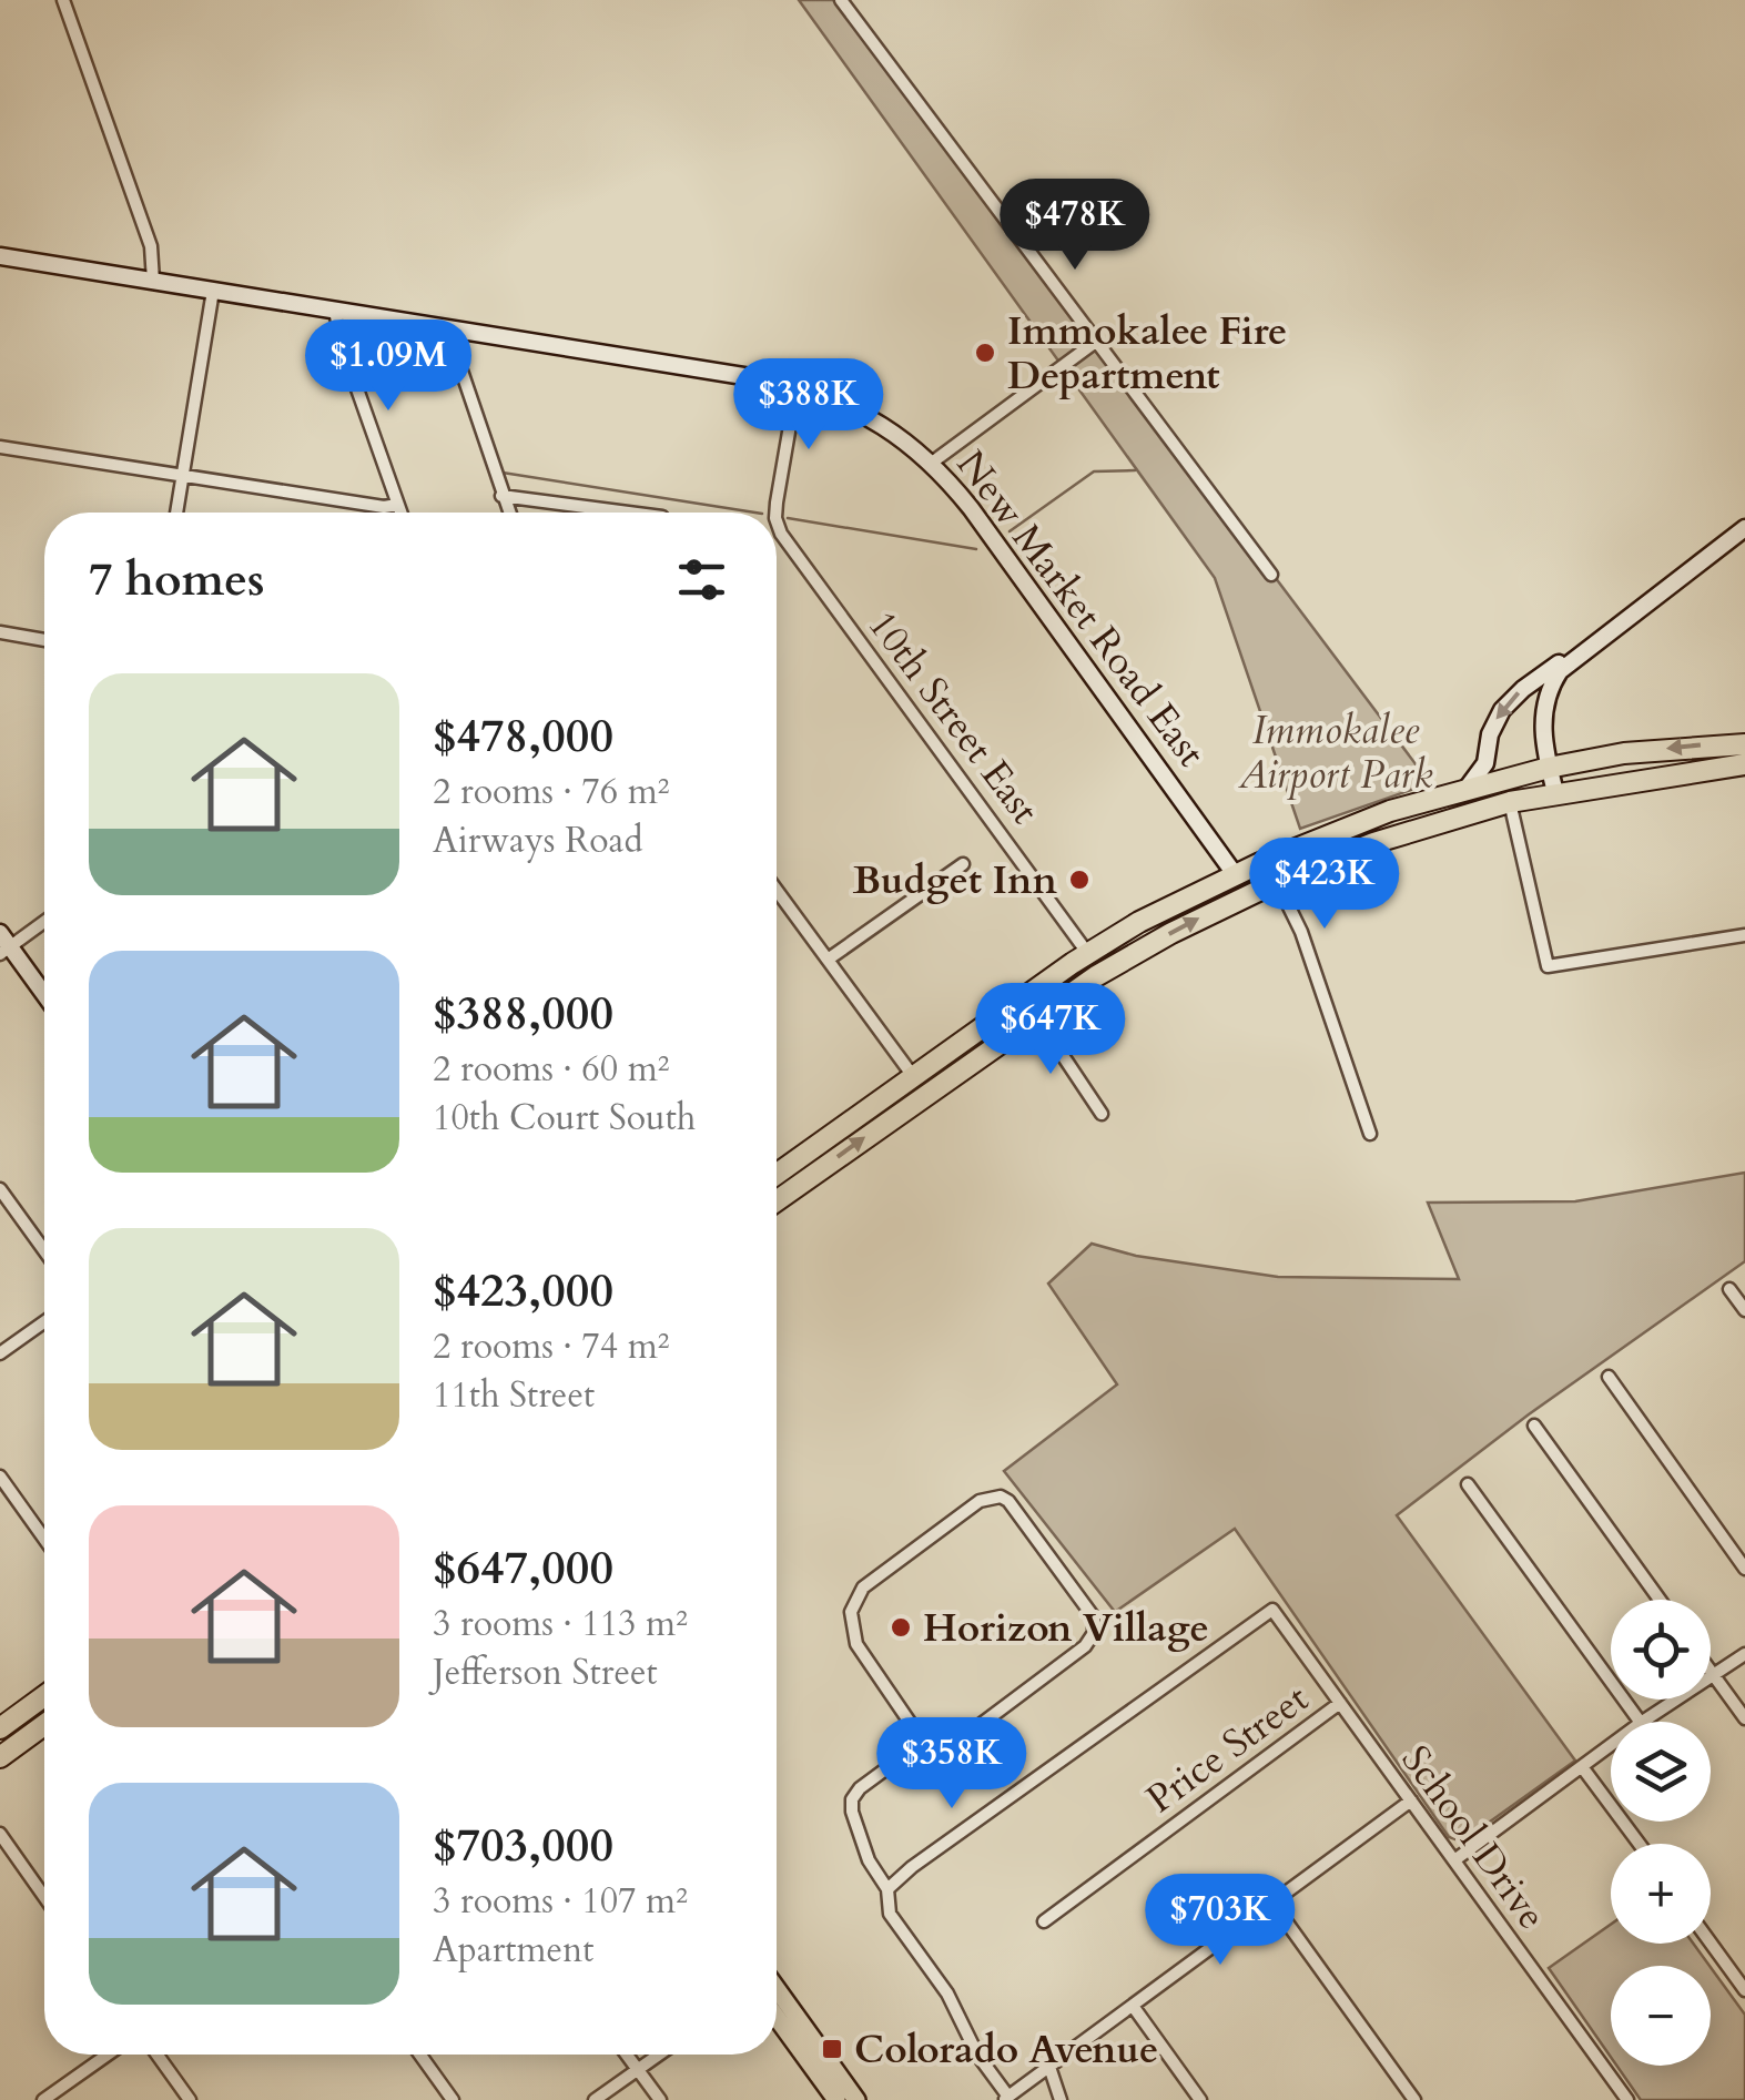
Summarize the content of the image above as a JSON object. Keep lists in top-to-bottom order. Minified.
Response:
{"streets":{"main road":["New Market Road East"],"street":["10th Street East","Price Street","School Drive"]},"crossings":[["New Market Road East","10th Street East"],["Price Street","School Drive"]],"parks":["Immokalee Airport Park"],"places":{"other":["Immokalee Fire Department","Budget Inn","Horizon Village"],"transit":["Colorado Avenue"]},"page":{"price":["$478K","$1.09M","$388K","$423K","$647K","$358K","$703K"],"heading":"7 homes","list":[{"name":"$478,000","note":"2 rooms · 76 m² · Airways Road"},{"name":"$388,000","note":"2 rooms · 60 m² · 10th Court South"},{"name":"$423,000","note":"2 rooms · 74 m² · 11th Street"},{"name":"$647,000","note":"3 rooms · 113 m² · Jefferson Street"},{"name":"$703,000","note":"3 rooms · 107 m² · Apartment"}],"map_buttons":["+","−"]}}
